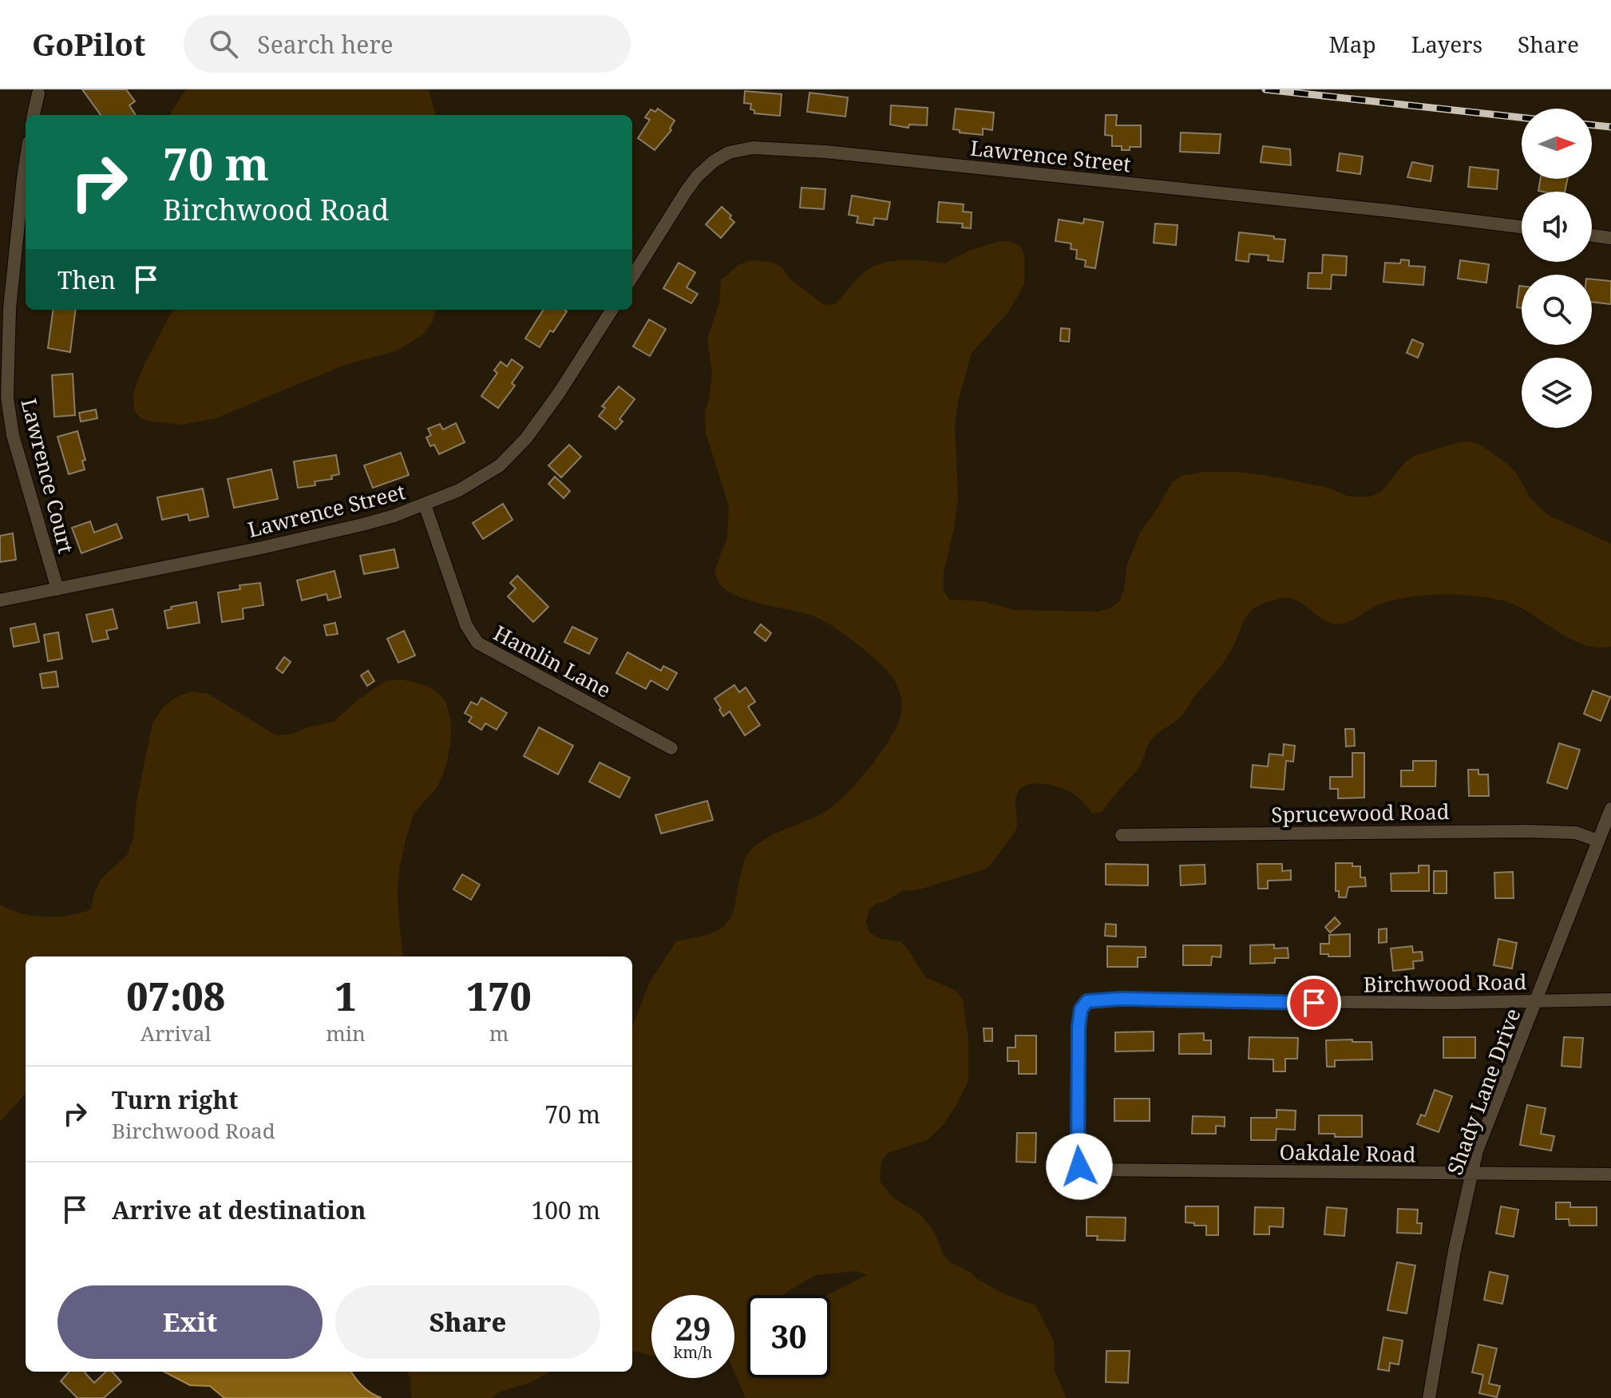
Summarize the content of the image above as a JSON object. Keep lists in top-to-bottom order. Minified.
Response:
{"streets":{"street":["Lawrence Street","Lawrence Court","Hamlin Lane","Sprucewood Road","Birchwood Road","Shady Lane Drive","Oakdale Road"]},"crossings":[["Lawrence Street","Lawrence Court"],["Lawrence Street","Hamlin Lane"],["Sprucewood Road","Shady Lane Drive"],["Birchwood Road","Shady Lane Drive"],["Birchwood Road","Oakdale Road"],["Shady Lane Drive","Oakdale Road"]],"north":"right","page":{"header":"GoPilot","search":"Search here","nav":["Map","Layers","Share"],"turn":["70 m","Birchwood Road"],"then":"Then","eta":["07:08","Arrival","1","min","170","m"],"list":[{"name":"Turn right","note":"Birchwood Road","value":"70 m"},{"name":"Arrive at destination","value":"100 m"}],"buttons":["Exit","Share"],"speed":"29 km/h","limit":"30"}}
